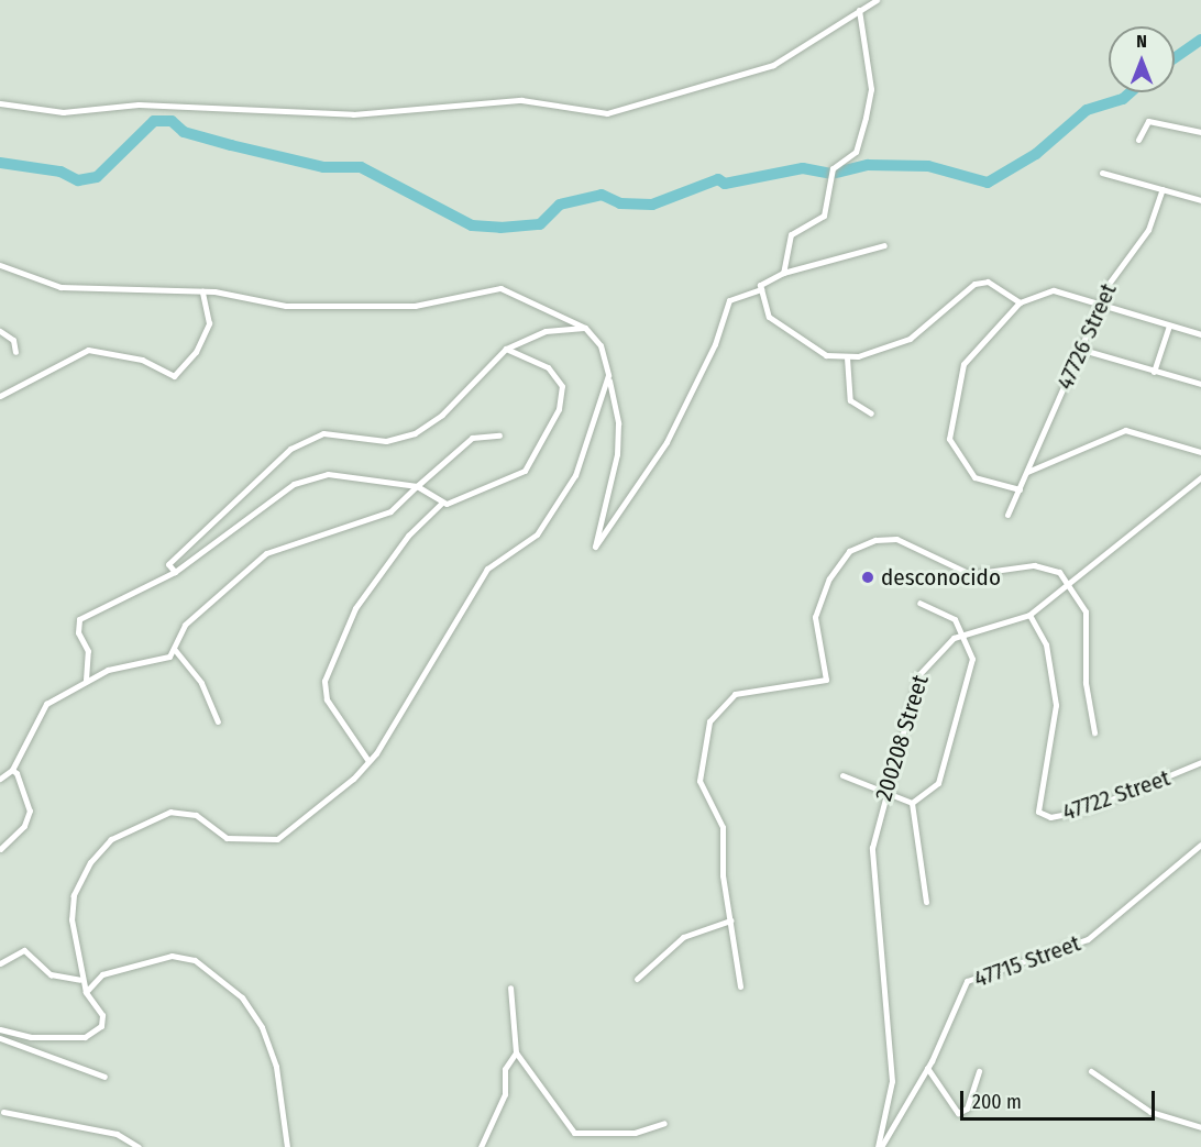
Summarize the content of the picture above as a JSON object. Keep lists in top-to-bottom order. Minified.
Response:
{"streets":{"street":["47726 Street","200208 Street","47722 Street","47715 Street"]},"crossings":[["200208 Street","47722 Street"],["200208 Street","47715 Street"]],"places":["desconocido"],"scale_bar":"200 m","north":"top"}
